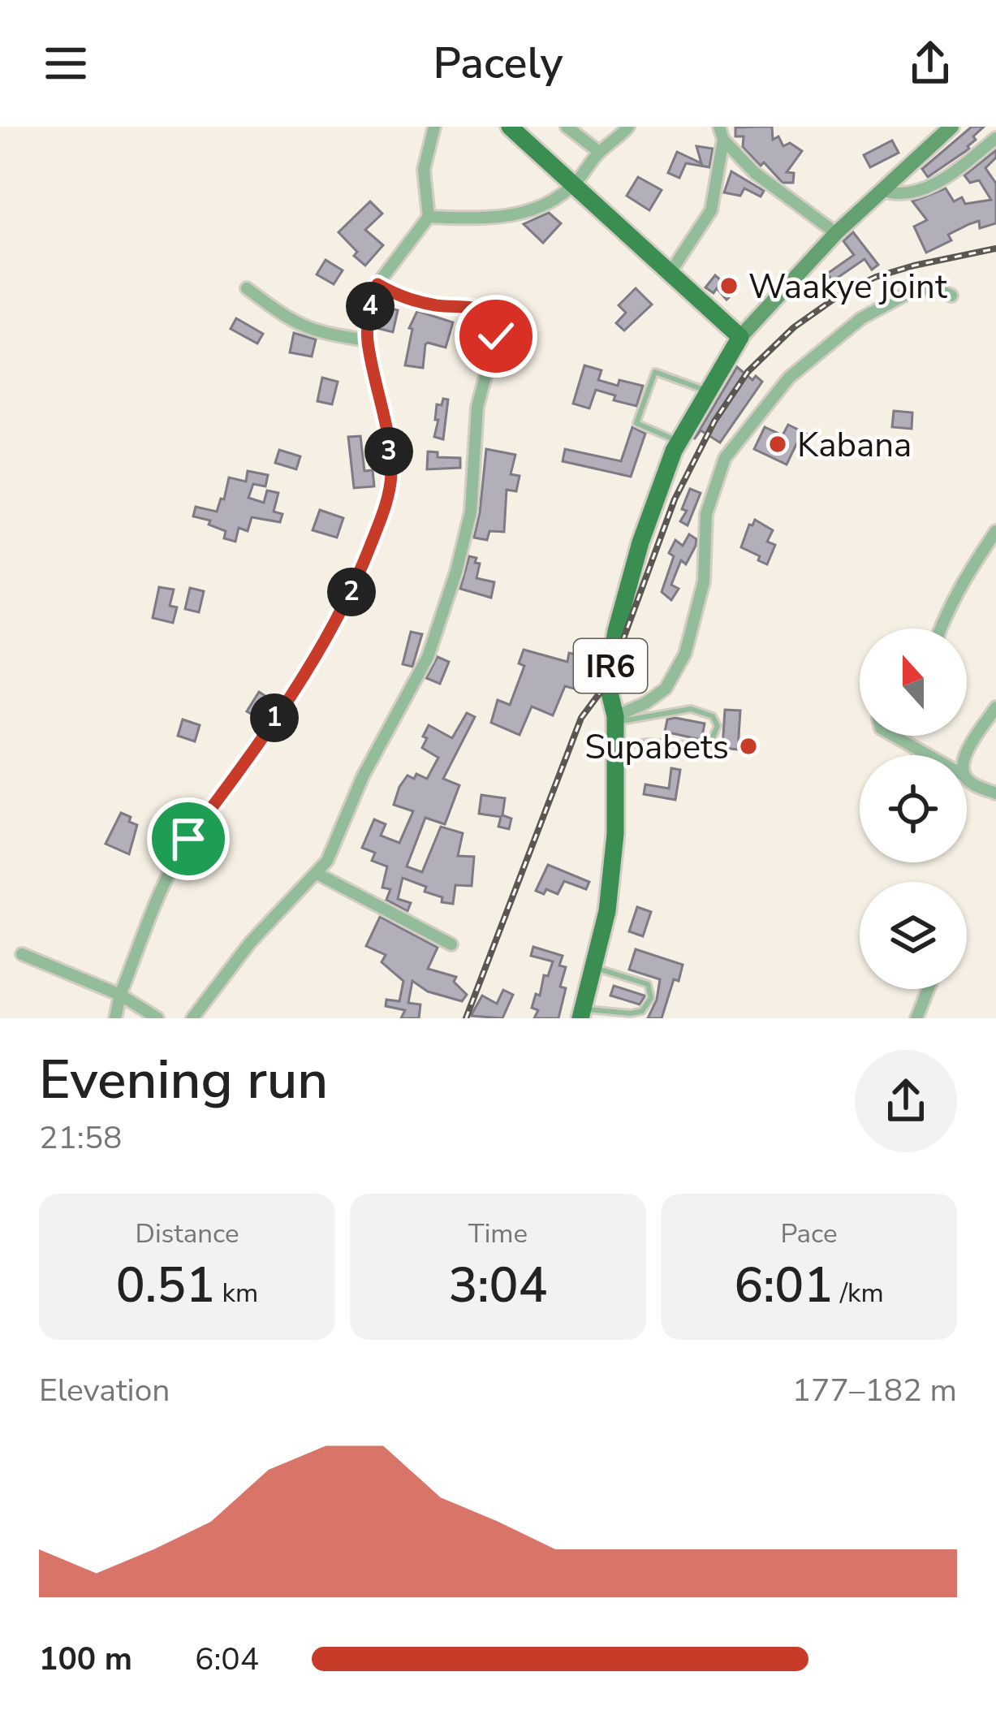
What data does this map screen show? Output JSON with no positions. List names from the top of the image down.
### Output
{
  "streets": {
    "main road": ["IR6"]
  },
  "places": ["Waakye joint", "Kabana", "Supabets"],
  "north": "top",
  "page": {
    "header": "Pacely",
    "pins": [
      "4",
      "3",
      "2",
      "1"
    ],
    "heading": ["Evening run", "21:58"],
    "stats": [
      ["Distance", "0.51 km"],
      ["Time", "3:04"],
      ["Pace", "6:01 /km"]
    ],
    "chart": ["Elevation", "177–182 m"],
    "list": [
      {
        "name": "100 m",
        "note": "6:04"
      }
    ]
  }
}
